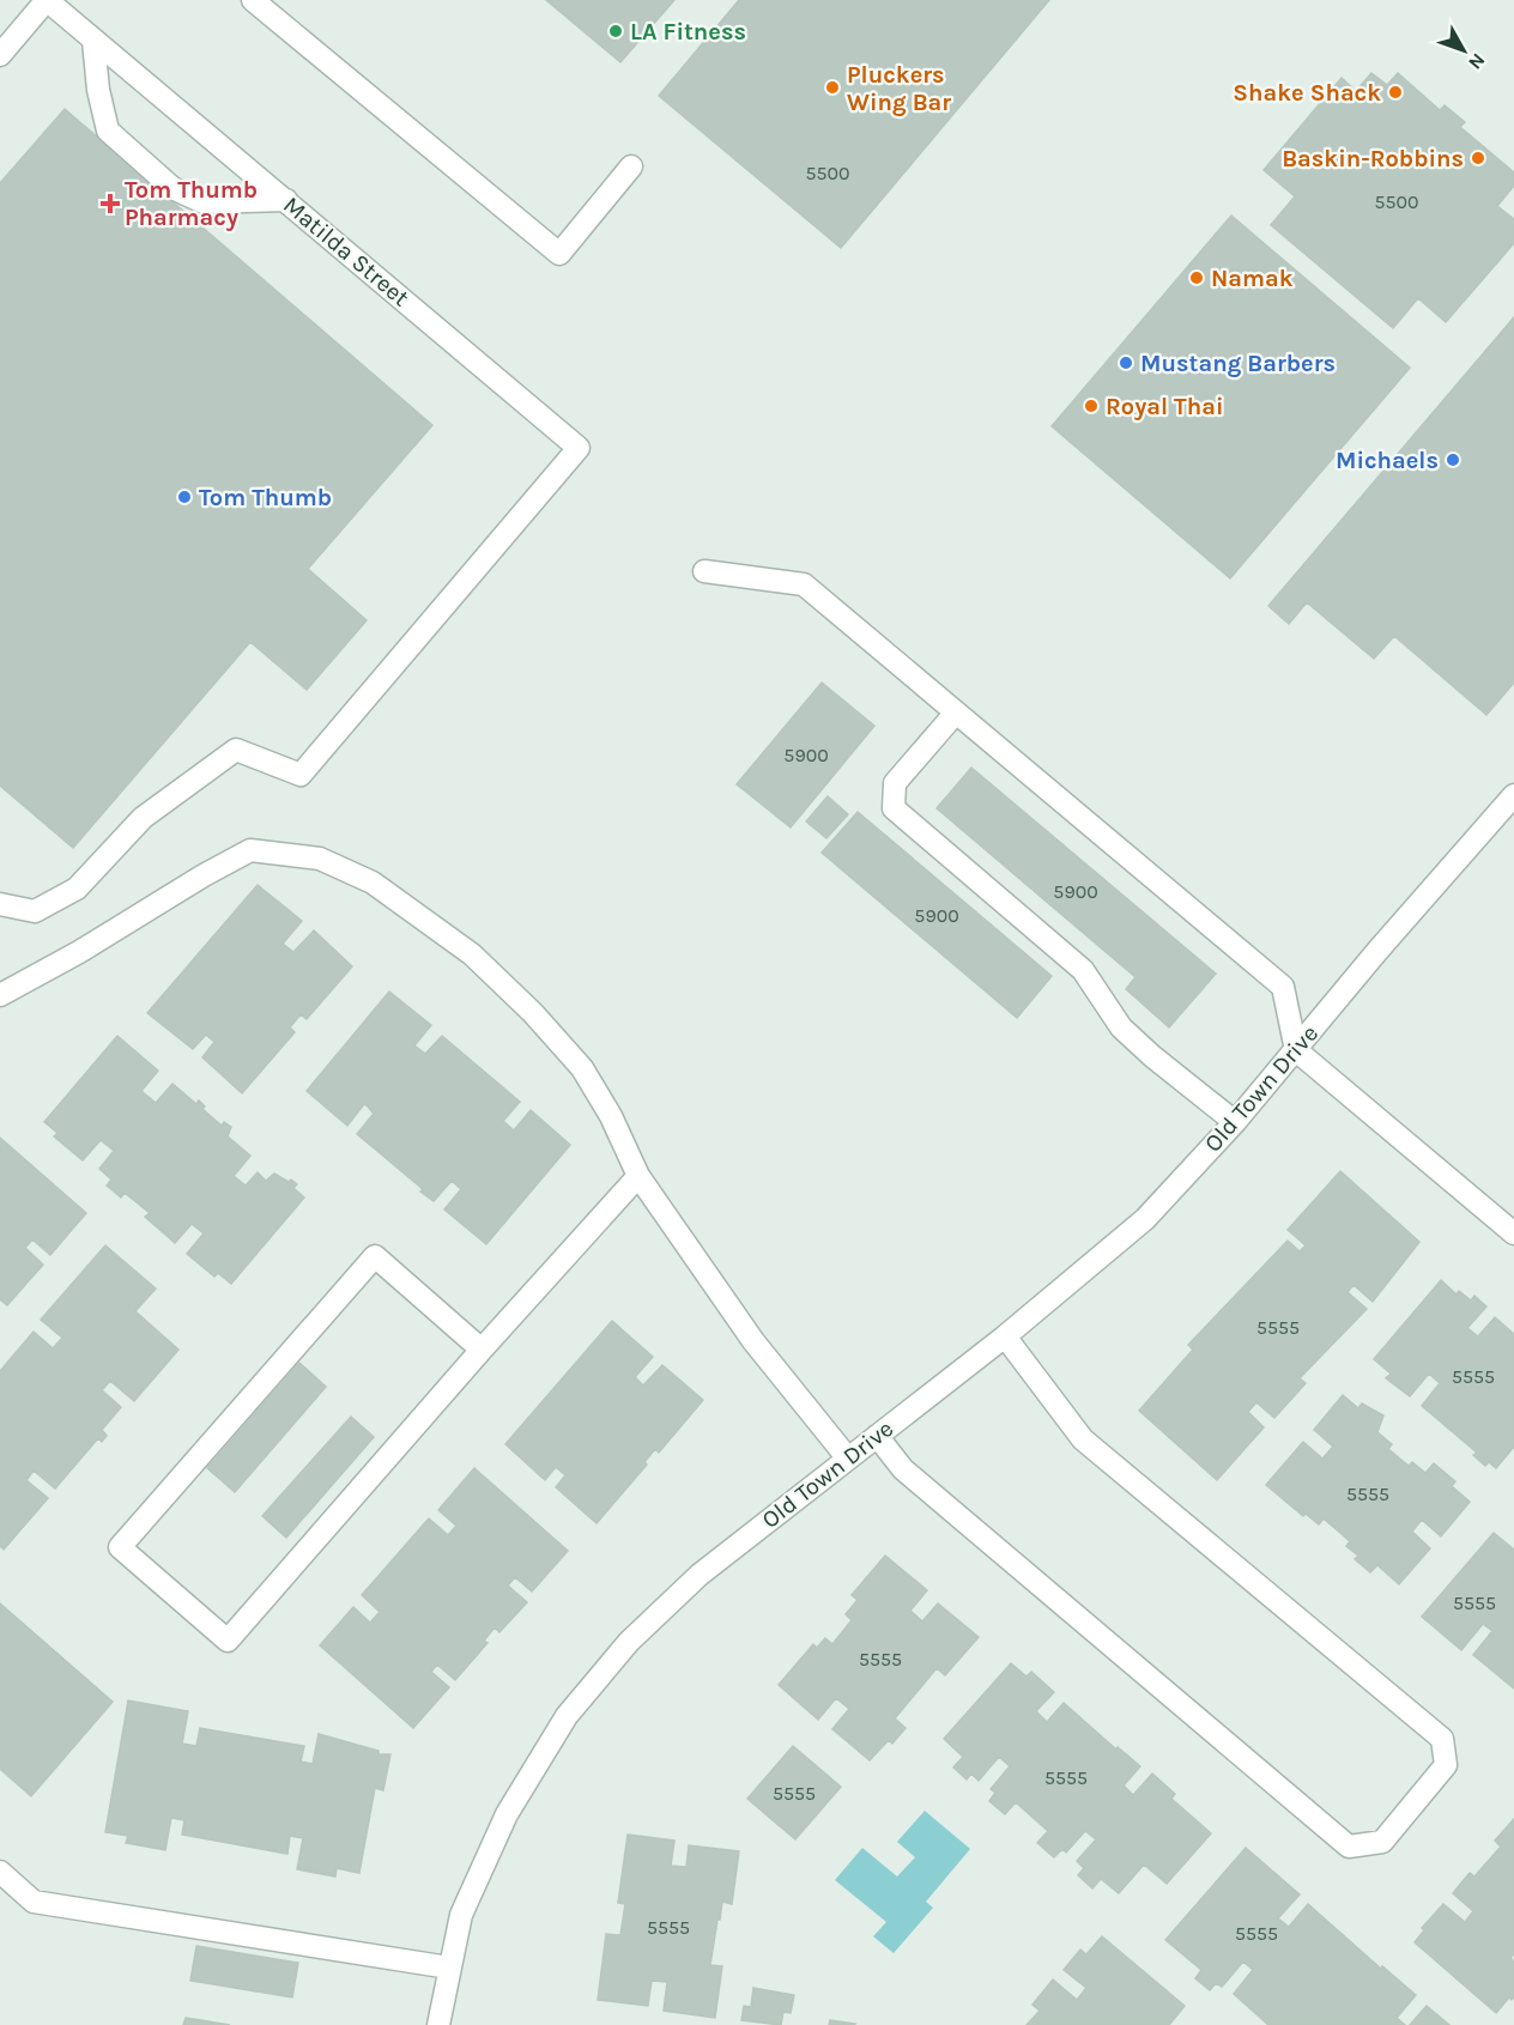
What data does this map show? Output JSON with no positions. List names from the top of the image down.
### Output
{
  "streets": {
    "street": ["Matilda Street", "Old Town Drive"]
  },
  "places": {
    "other": [
      "LA Fitness",
      "Pluckers Wing Bar",
      "Shake Shack",
      "Baskin-Robbins",
      "Namak",
      "Mustang Barbers",
      "Royal Thai",
      "Michaels",
      "Tom Thumb"
    ],
    "health": ["Tom Thumb Pharmacy"]
  },
  "house_numbers": [
    "5500",
    "5500",
    "5900",
    "5900",
    "5900",
    "5555",
    "5555",
    "5555",
    "5555",
    "5555",
    "5555",
    "5555",
    "5555",
    "5555"
  ],
  "north": "bottom right"
}
